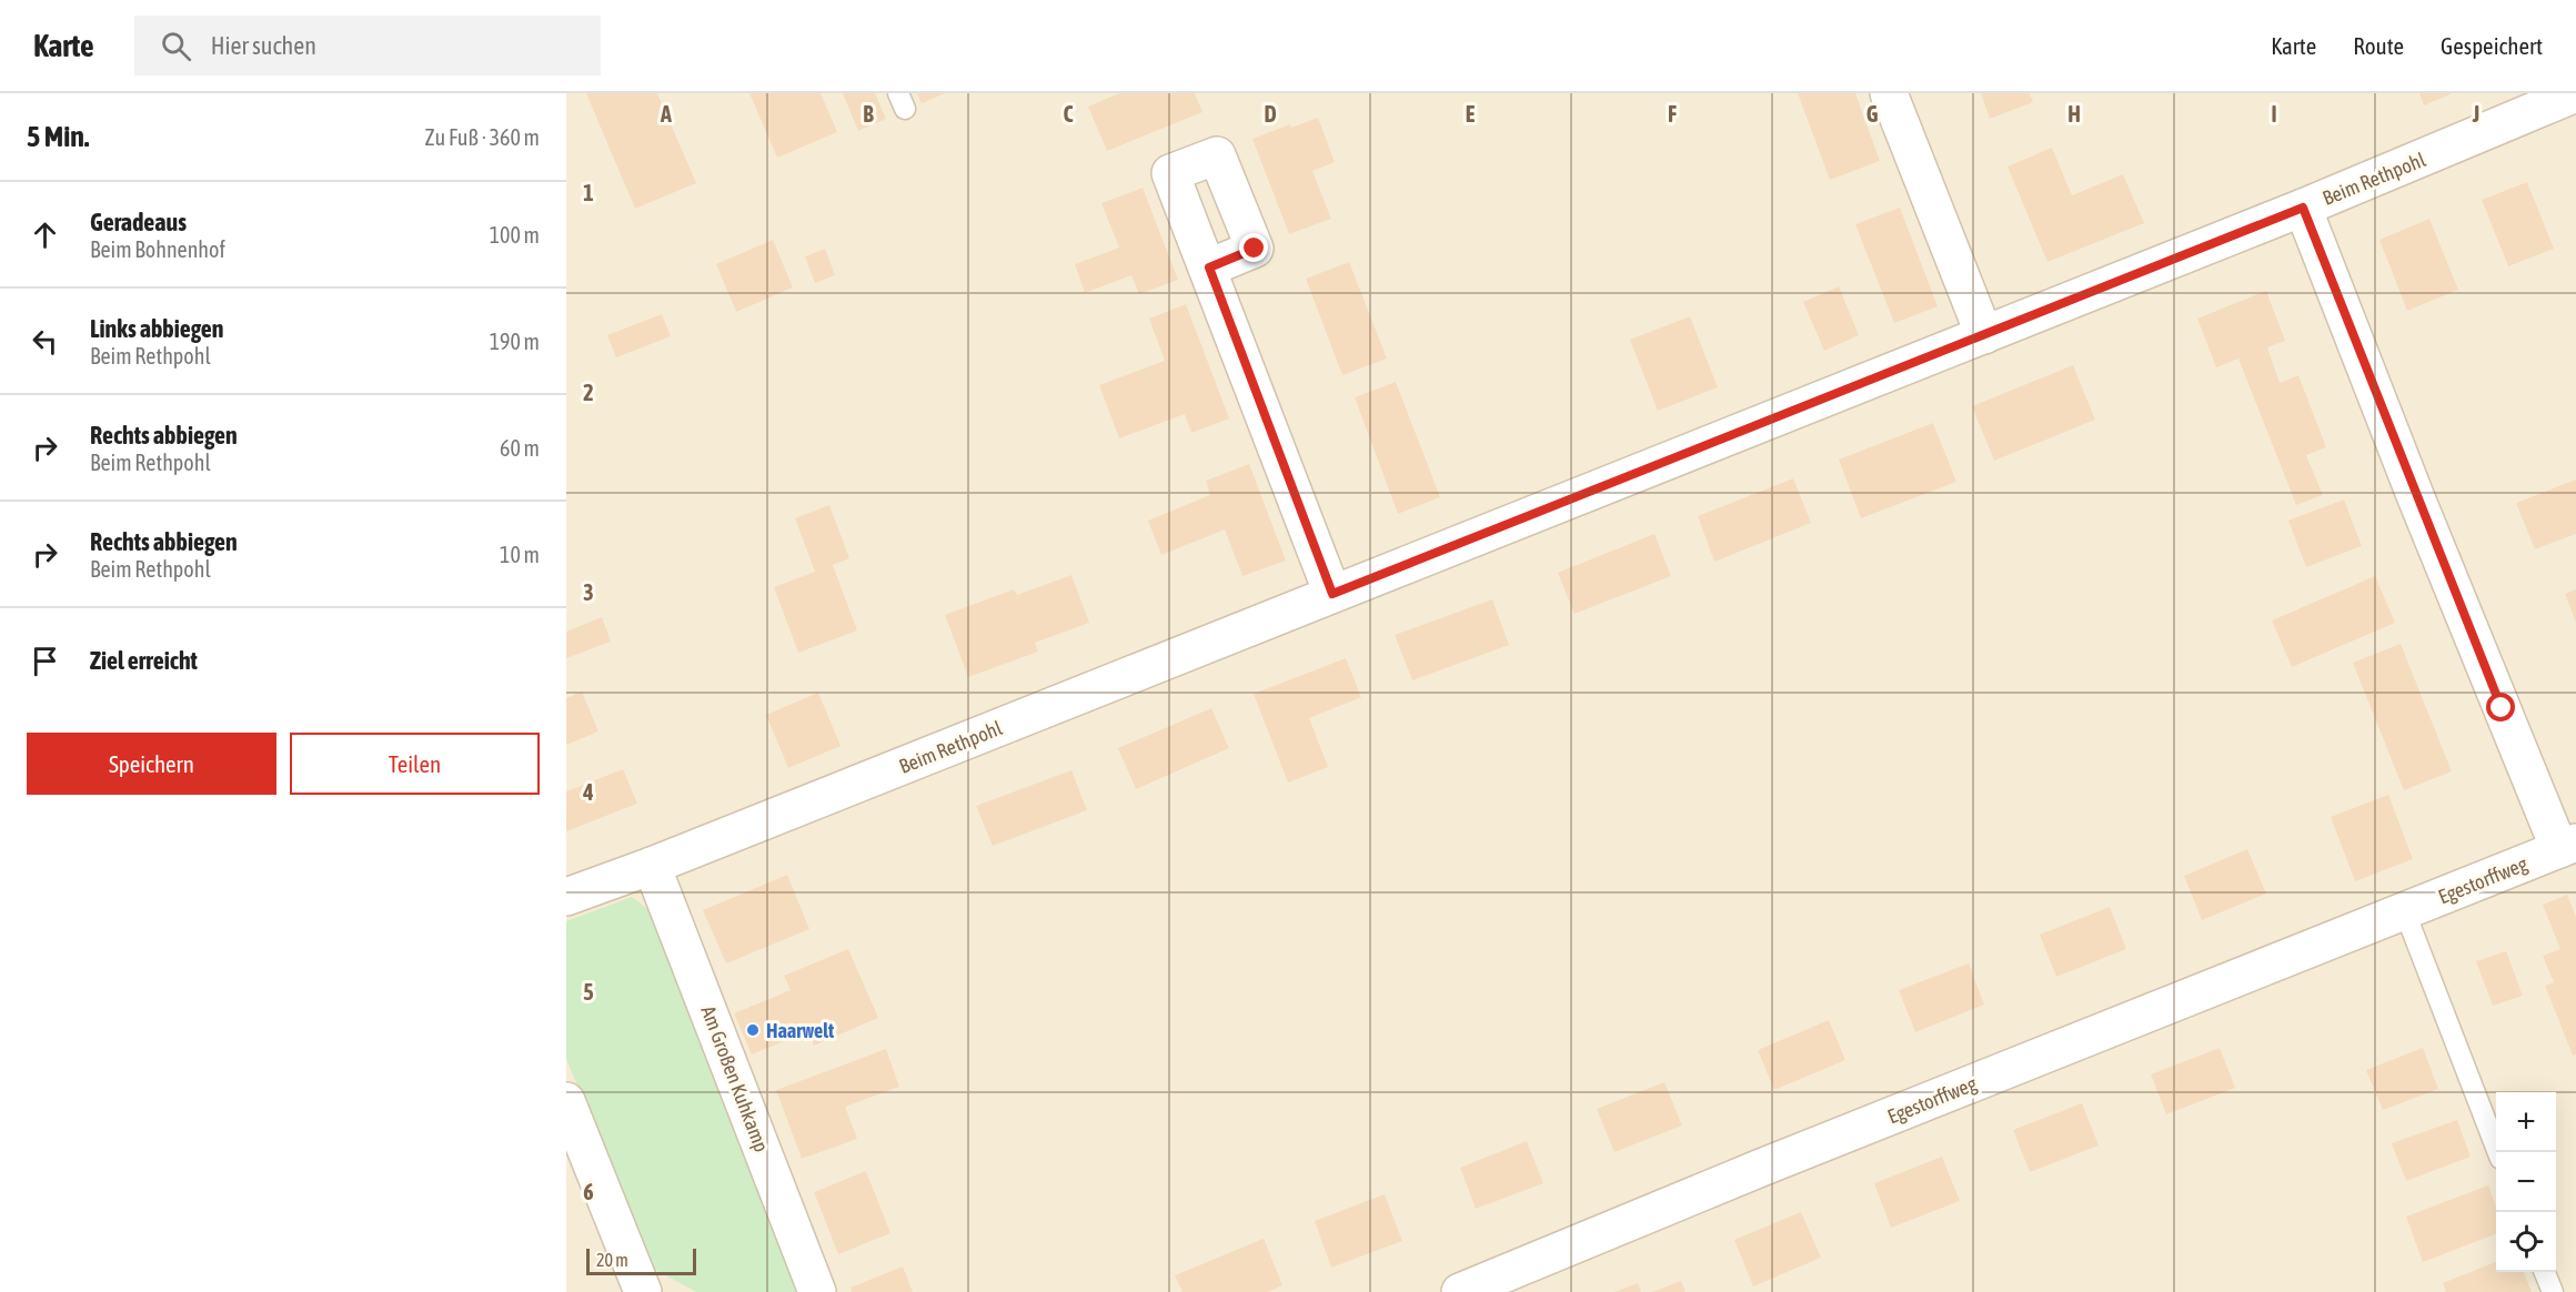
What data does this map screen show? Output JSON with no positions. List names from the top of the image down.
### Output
{
  "streets": {
    "street": ["Beim Rethpohl", "Egestorffweg", "Am Großen Kuhkamp"]
  },
  "crossings": [
    ["Beim Rethpohl", "Am Großen Kuhkamp"]
  ],
  "places": ["Haarwelt"],
  "scale_bar": "20 m",
  "page": {
    "header": "Karte",
    "search": "Hier suchen",
    "nav": ["Karte", "Route", "Gespeichert"],
    "heading": ["5 Min.", "Zu Fuß · 360 m"],
    "list": [
      ["Geradeaus", "Beim Bohnenhof", "100 m"],
      ["Links abbiegen", "Beim Rethpohl", "190 m"],
      ["Rechts abbiegen", "Beim Rethpohl", "60 m"],
      ["Rechts abbiegen", "Beim Rethpohl", "10 m"],
      "Ziel erreicht"
    ],
    "buttons": ["Speichern", "Teilen"],
    "map_buttons": ["+", "−"],
    "scale": "20 m"
  },
  "grid": {
    "columns": [
      "A",
      "B",
      "C",
      "D",
      "E",
      "F",
      "G",
      "H",
      "I",
      "J"
    ],
    "rows": [
      "1",
      "2",
      "3",
      "4",
      "5",
      "6"
    ]
  }
}
